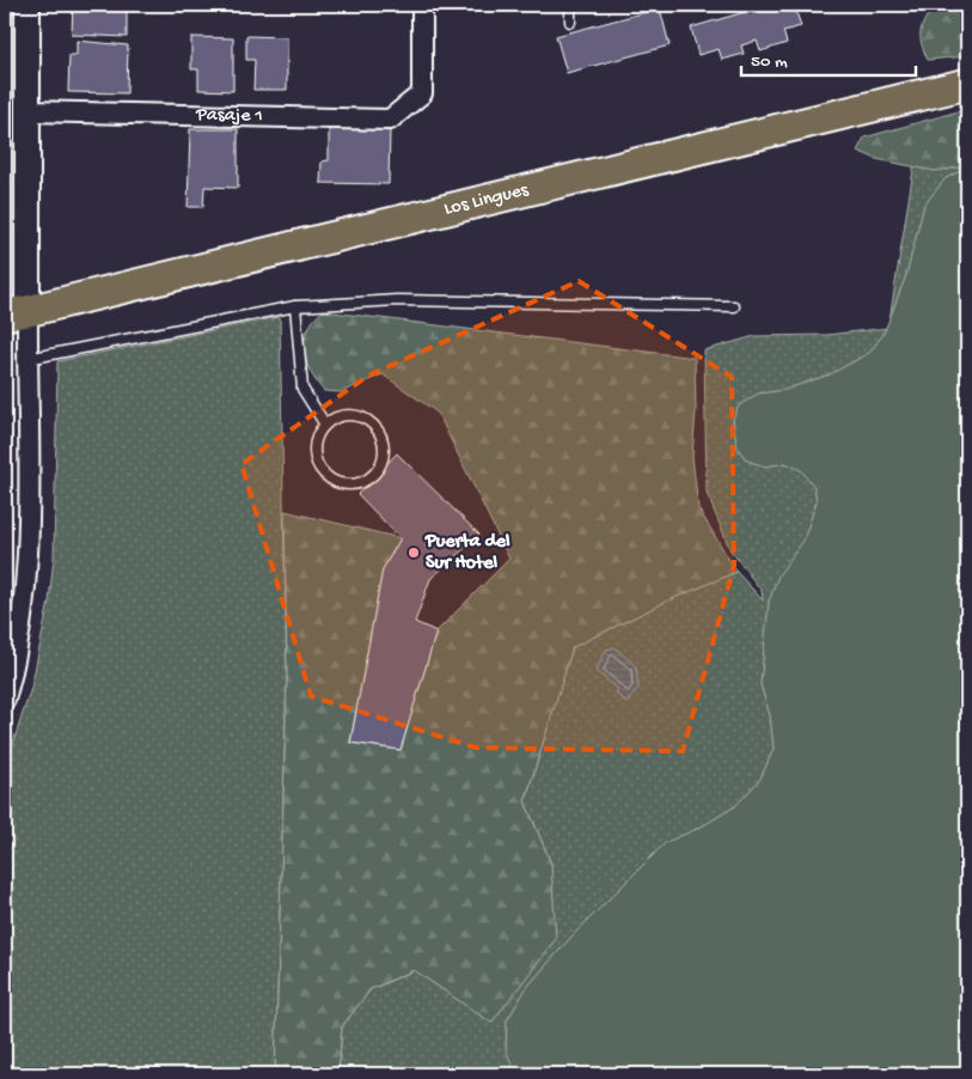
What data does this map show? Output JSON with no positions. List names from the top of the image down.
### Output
{
  "streets": {
    "main road": ["Los Lingues"],
    "street": ["Pasaje 1"]
  },
  "places": ["Puerta del Sur Hotel"],
  "scale_bar": "50 m"
}
